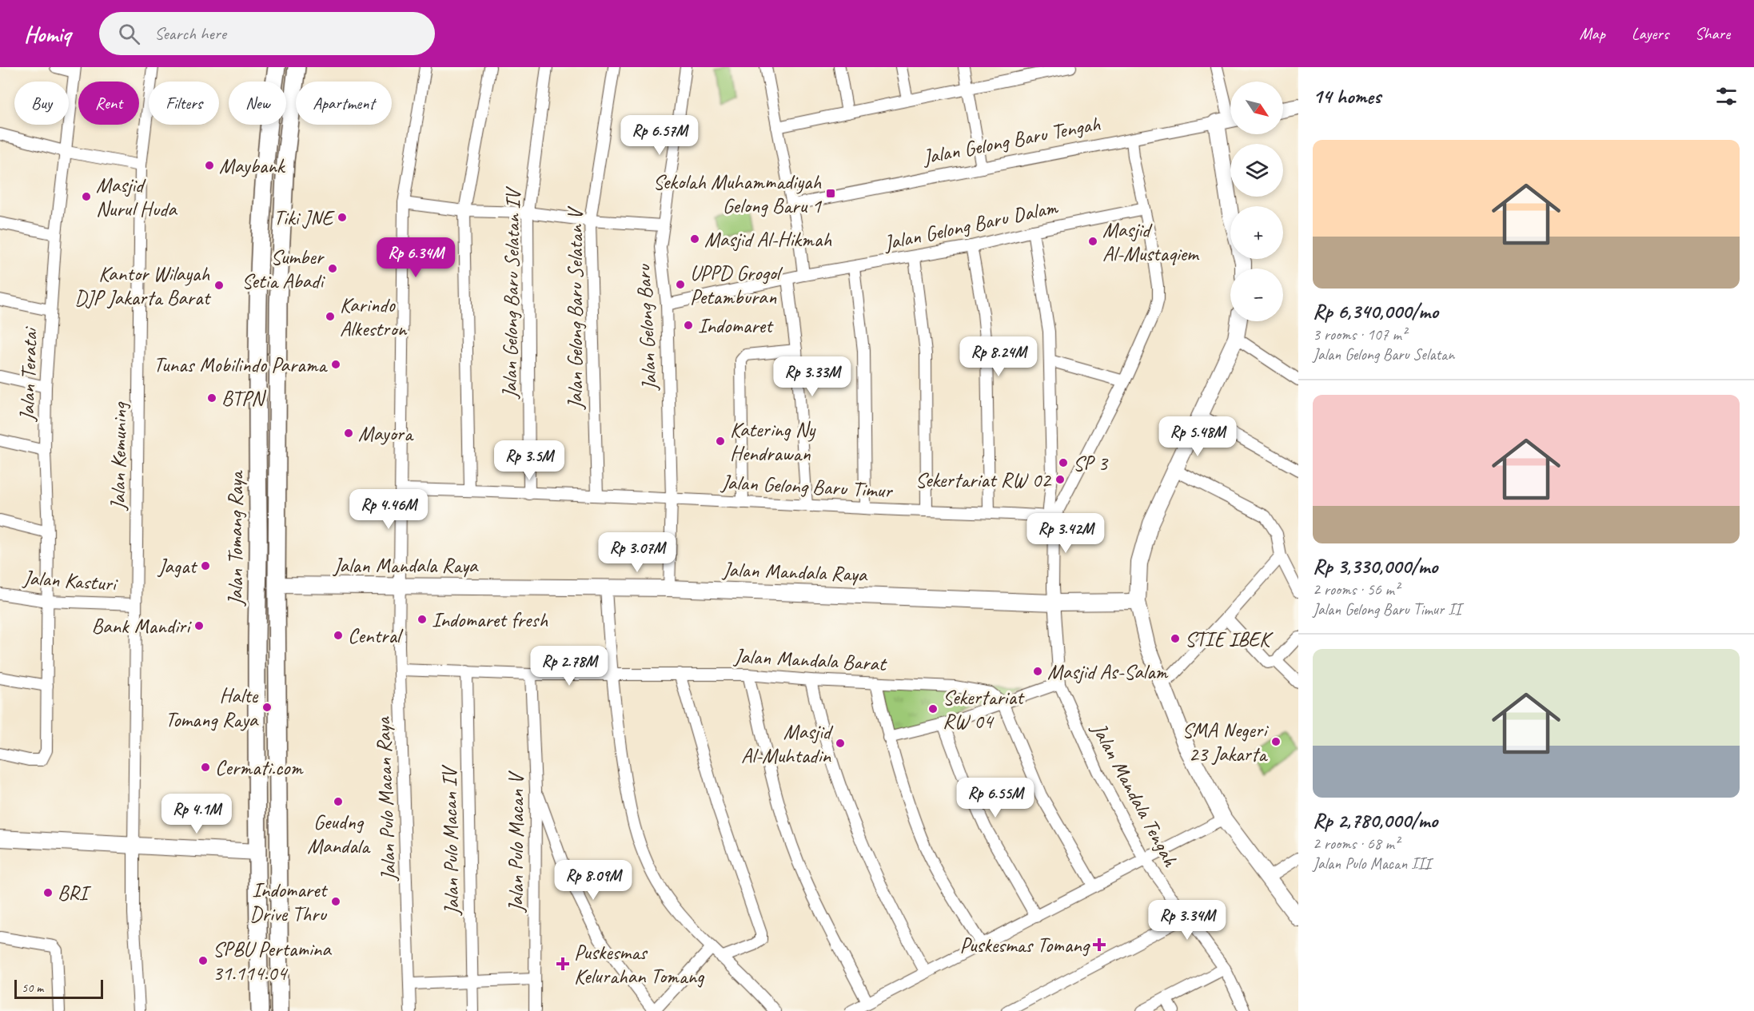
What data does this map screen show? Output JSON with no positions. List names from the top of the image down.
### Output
{
  "streets": {
    "main road": ["Jalan Tomang Raya"],
    "street": [
      "Jalan Gelong Baru Tengah",
      "Jalan Gelong Baru Dalam",
      "Jalan Gelong Baru Selatan IV",
      "Jalan Gelong Baru Selatan V",
      "Jalan Gelong Baru",
      "Jalan Teratai",
      "Jalan Kemuning",
      "Jalan Gelong Baru Timur",
      "Jalan Mandala Raya",
      "Jalan Kasturi",
      "Jalan Mandala Barat",
      "Jalan Mandala Tengah",
      "Jalan Pulo Macan Raya",
      "Jalan Pulo Macan IV",
      "Jalan Pulo Macan V"
    ]
  },
  "crossings": [
    ["Jalan Gelong Baru Dalam", "Jalan Mandala Tengah"],
    ["Jalan Gelong Baru Selatan IV", "Jalan Gelong Baru Timur"],
    ["Jalan Gelong Baru Selatan V", "Jalan Gelong Baru Timur"],
    ["Jalan Gelong Baru", "Jalan Gelong Baru Timur"],
    ["Jalan Gelong Baru", "Jalan Mandala Raya"],
    ["Jalan Teratai", "Jalan Kasturi"],
    ["Jalan Kemuning", "Jalan Kasturi"],
    ["Jalan Gelong Baru Timur", "Jalan Mandala Tengah"],
    ["Jalan Gelong Baru Timur", "Jalan Pulo Macan Raya"],
    ["Jalan Tomang Raya", "Jalan Mandala Raya"],
    ["Jalan Mandala Raya", "Jalan Mandala Tengah"],
    ["Jalan Mandala Raya", "Jalan Pulo Macan Raya"],
    ["Jalan Mandala Barat", "Jalan Pulo Macan Raya"],
    ["Jalan Mandala Barat", "Jalan Pulo Macan IV"],
    ["Jalan Mandala Barat", "Jalan Pulo Macan V"]
  ],
  "places": {
    "other": [
      "Maybank",
      "Masjid Nurul Huda",
      "Tiki JNE",
      "Masjid Al-Hikmah",
      "Masjid Al-Mustaqiem",
      "Sumber Setia Abadi",
      "UPPD Grogol Petamburan",
      "Kantor Wilayah DJP Jakarta Barat",
      "Karindo Alkestron",
      "Indomaret",
      "Tunas Mobilindo Parama",
      "BTPN",
      "Mayora",
      "Katering Ny Hendrawan",
      "SP 3",
      "Sekertariat RW 02",
      "Jagat",
      "Indomaret fresh",
      "Bank Mandiri",
      "Central",
      "STIE IBEK",
      "Masjid As-Salam",
      "Halte Tomang Raya",
      "Sekertariat RW 04",
      "SMA Negeri 23 Jakarta",
      "Masjid Al-Muhtadin",
      "Cermati.com",
      "Geudng Mandala",
      "BRI",
      "Indomaret Drive Thru",
      "SPBU Pertamina 31.114.04"
    ],
    "transit": ["Sekolah Muhammadiyah Gelong Baru 1"],
    "health": ["Puskesmas Tomang", "Puskesmas Kelurahan Tomang"]
  },
  "scale_bar": "50 m",
  "north": "bottom right",
  "page": {
    "header": "Homiq",
    "search": "Search here",
    "nav": ["Map", "Layers", "Share"],
    "heading": "14 homes",
    "map_buttons": ["+", "−"],
    "chip": [
      "Buy",
      "Rent",
      "Filters",
      "New",
      "Apartment"
    ],
    "price": [
      "Rp 6.57M",
      "Rp 6.34M",
      "Rp 8.24M",
      "Rp 3.33M",
      "Rp 5.48M",
      "Rp 3.5M",
      "Rp 4.46M",
      "Rp 3.42M",
      "Rp 3.07M",
      "Rp 2.78M",
      "Rp 6.55M",
      "Rp 4.1M",
      "Rp 8.09M",
      "Rp 3.34M"
    ],
    "list": [
      {
        "name": "Rp 6,340,000/mo",
        "note": "3 rooms · 107 m² · Jalan Gelong Baru Selatan"
      },
      {
        "name": "Rp 3,330,000/mo",
        "note": "2 rooms · 56 m² · Jalan Gelong Baru Timur II"
      },
      {
        "name": "Rp 2,780,000/mo",
        "note": "2 rooms · 68 m² · Jalan Pulo Macan III"
      }
    ],
    "scale": "50 m"
  }
}
